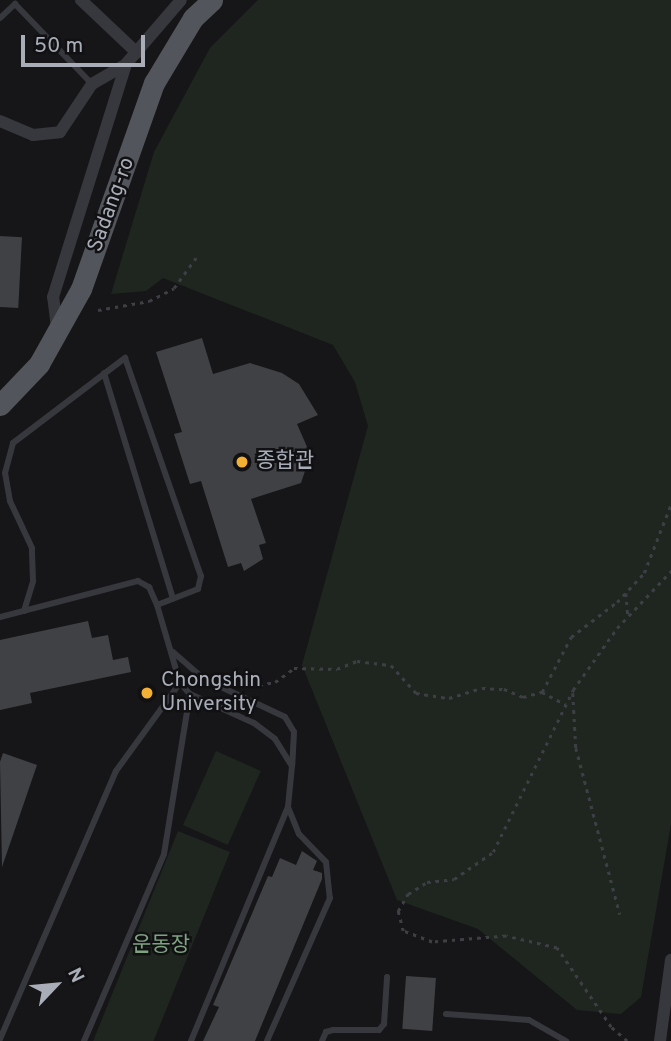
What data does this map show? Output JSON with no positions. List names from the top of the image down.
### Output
{
  "streets": {
    "main road": ["Sadang-ro"]
  },
  "parks": ["운동장"],
  "places": ["종합관", "Chongshin University"],
  "scale_bar": "50 m",
  "north": "top right"
}
